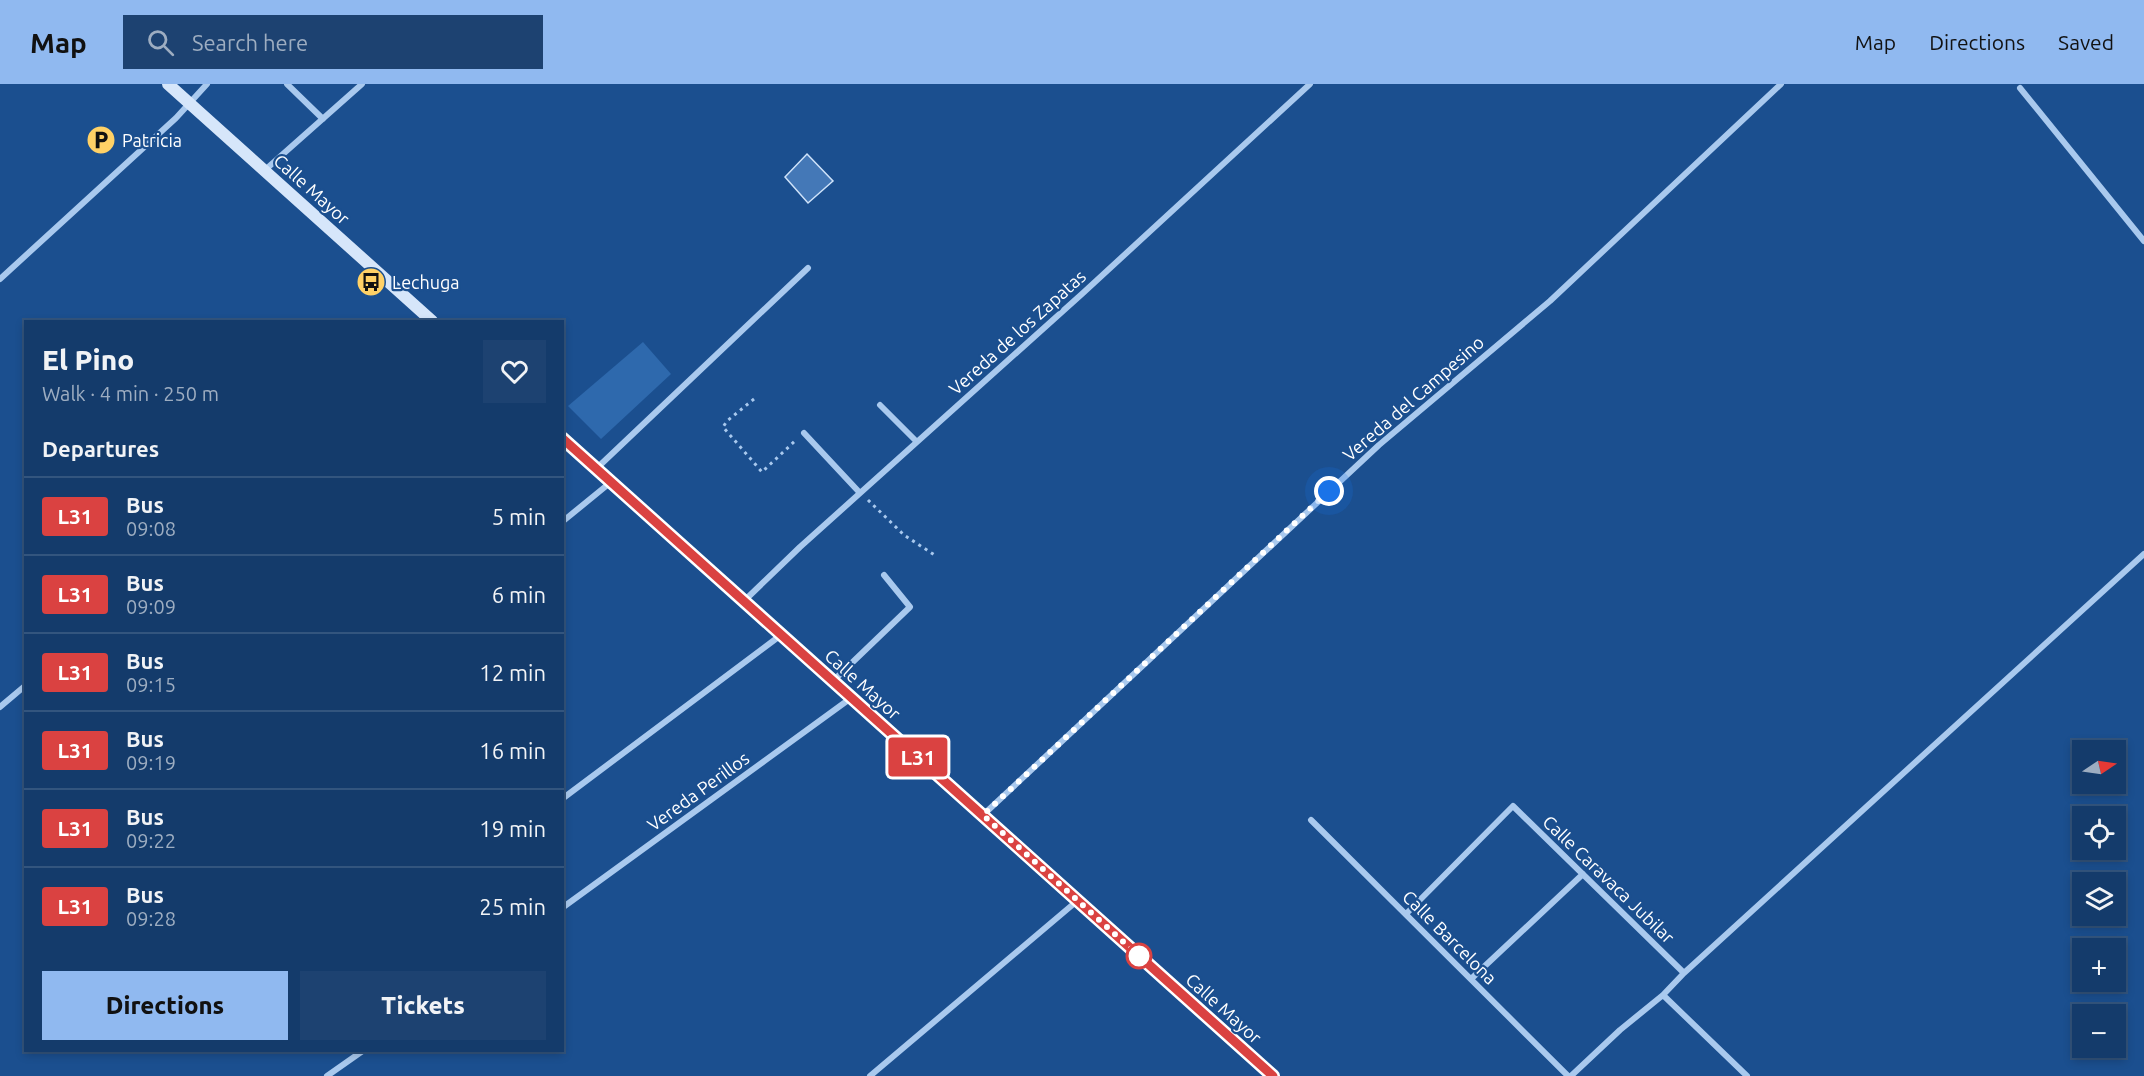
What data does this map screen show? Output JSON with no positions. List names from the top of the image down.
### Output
{
  "streets": {
    "main road": ["Calle Mayor"],
    "street": [
      "Vereda de los Zapatas",
      "Vereda del Campesino",
      "Vereda Perillos",
      "Calle Caravaca Jubilar",
      "Calle Barcelona"
    ]
  },
  "crossings": [
    ["Calle Mayor", "Vereda de los Zapatas"],
    ["Calle Mayor", "Vereda del Campesino"],
    ["Calle Mayor", "Vereda Perillos"],
    ["Calle Caravaca Jubilar", "Calle Barcelona"]
  ],
  "places": {
    "parking": ["Patricia"],
    "bus stop": ["Lechuga"]
  },
  "lines": ["bus line L31"],
  "north": "right",
  "page": {
    "header": "Map",
    "search": "Search here",
    "nav": ["Map", "Directions", "Saved"],
    "on_map": "L31",
    "heading": [
      ["El Pino", "Walk · 4 min · 250 m"],
      "Departures"
    ],
    "list": [
      {
        "mark": "L31",
        "name": "Bus",
        "note": "09:08",
        "value": "5 min"
      },
      {
        "mark": "L31",
        "name": "Bus",
        "note": "09:09",
        "value": "6 min"
      },
      {
        "mark": "L31",
        "name": "Bus",
        "note": "09:15",
        "value": "12 min"
      },
      {
        "mark": "L31",
        "name": "Bus",
        "note": "09:19",
        "value": "16 min"
      },
      {
        "mark": "L31",
        "name": "Bus",
        "note": "09:22",
        "value": "19 min"
      },
      {
        "mark": "L31",
        "name": "Bus",
        "note": "09:28",
        "value": "25 min"
      }
    ],
    "map_buttons": ["+", "−"],
    "buttons": ["Directions", "Tickets"]
  }
}
